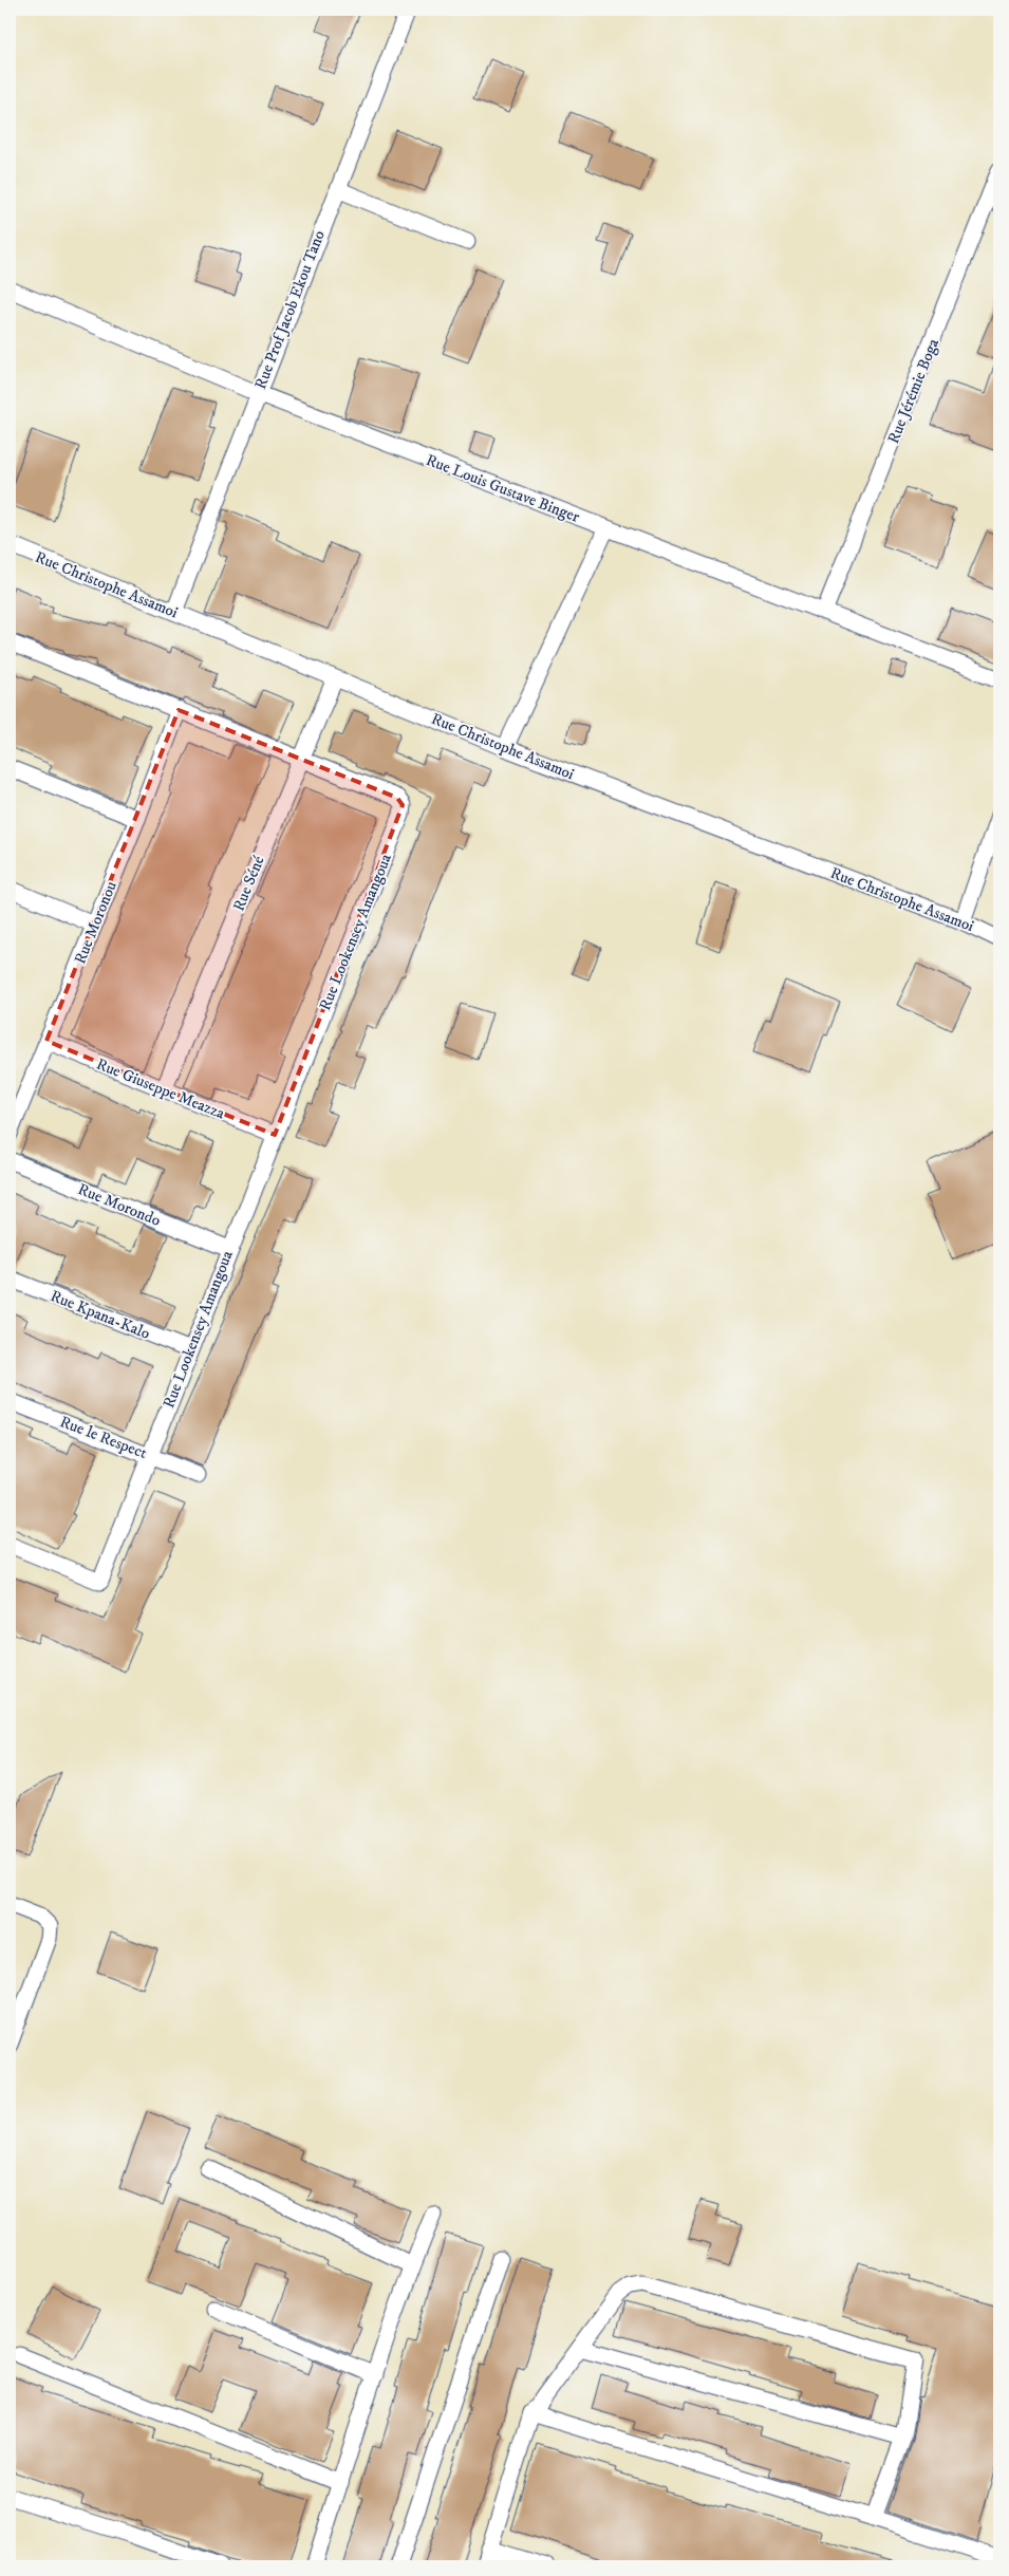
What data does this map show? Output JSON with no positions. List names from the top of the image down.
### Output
{
  "streets": {
    "street": [
      "Rue Prof Jacob Ekou Tano",
      "Rue Jérémie Boga",
      "Rue Louis Gustave Binger",
      "Rue Christophe Assamoi",
      "Rue Séné",
      "Rue Moronou",
      "Rue Lookensey Amangoua",
      "Rue Giuseppe Meazza",
      "Rue Morondo",
      "Rue Kpana-Kalo",
      "Rue le Respect"
    ]
  },
  "crossings": [
    ["Rue Prof Jacob Ekou Tano", "Rue Louis Gustave Binger"],
    ["Rue Prof Jacob Ekou Tano", "Rue Christophe Assamoi"],
    ["Rue Jérémie Boga", "Rue Louis Gustave Binger"],
    ["Rue Christophe Assamoi", "Rue Séné"],
    ["Rue Séné", "Rue Lookensey Amangoua"],
    ["Rue Séné", "Rue Giuseppe Meazza"],
    ["Rue Moronou", "Rue Lookensey Amangoua"],
    ["Rue Moronou", "Rue Giuseppe Meazza"],
    ["Rue Lookensey Amangoua", "Rue Giuseppe Meazza"],
    ["Rue Lookensey Amangoua", "Rue Morondo"],
    ["Rue Lookensey Amangoua", "Rue Kpana-Kalo"],
    ["Rue Lookensey Amangoua", "Rue le Respect"]
  ]
}
